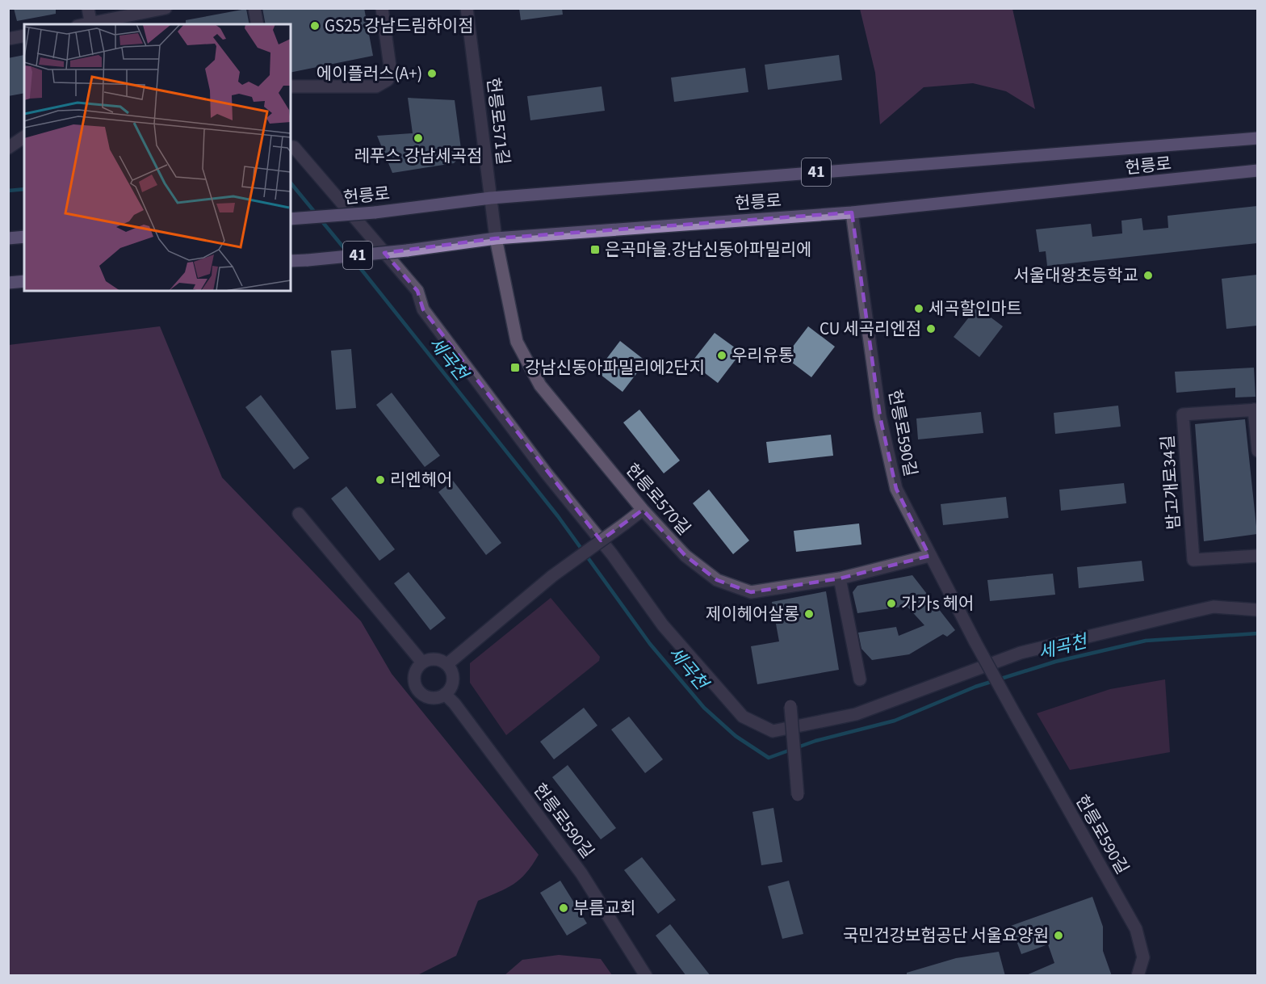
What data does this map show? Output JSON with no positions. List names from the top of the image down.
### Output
{
  "streets": {
    "main road": ["헌릉로", "41"],
    "street": [
      "헌릉로571길",
      "헌릉로590길",
      "밤고개로34길",
      "헌릉로570길"
    ]
  },
  "crossings": [
    ["헌릉로571길", "헌릉로"],
    ["헌릉로571길", "헌릉로570길"],
    ["헌릉로", "헌릉로590길"],
    ["헌릉로", "헌릉로570길"],
    ["헌릉로590길", "헌릉로570길"]
  ],
  "water": ["세곡천"],
  "places": {
    "other": [
      "GS25 강남드림하이점",
      "에이플러스(A+)",
      "레푸스 강남세곡점",
      "서울대왕초등학교",
      "세곡할인마트",
      "CU 세곡리엔점",
      "우리유통",
      "리엔헤어",
      "가가s 헤어",
      "제이헤어살롱",
      "부름교회",
      "국민건강보험공단 서울요양원"
    ],
    "transit": ["은곡마을.강남신동아파밀리에", "강남신동아파밀리에2단지"]
  }
}
